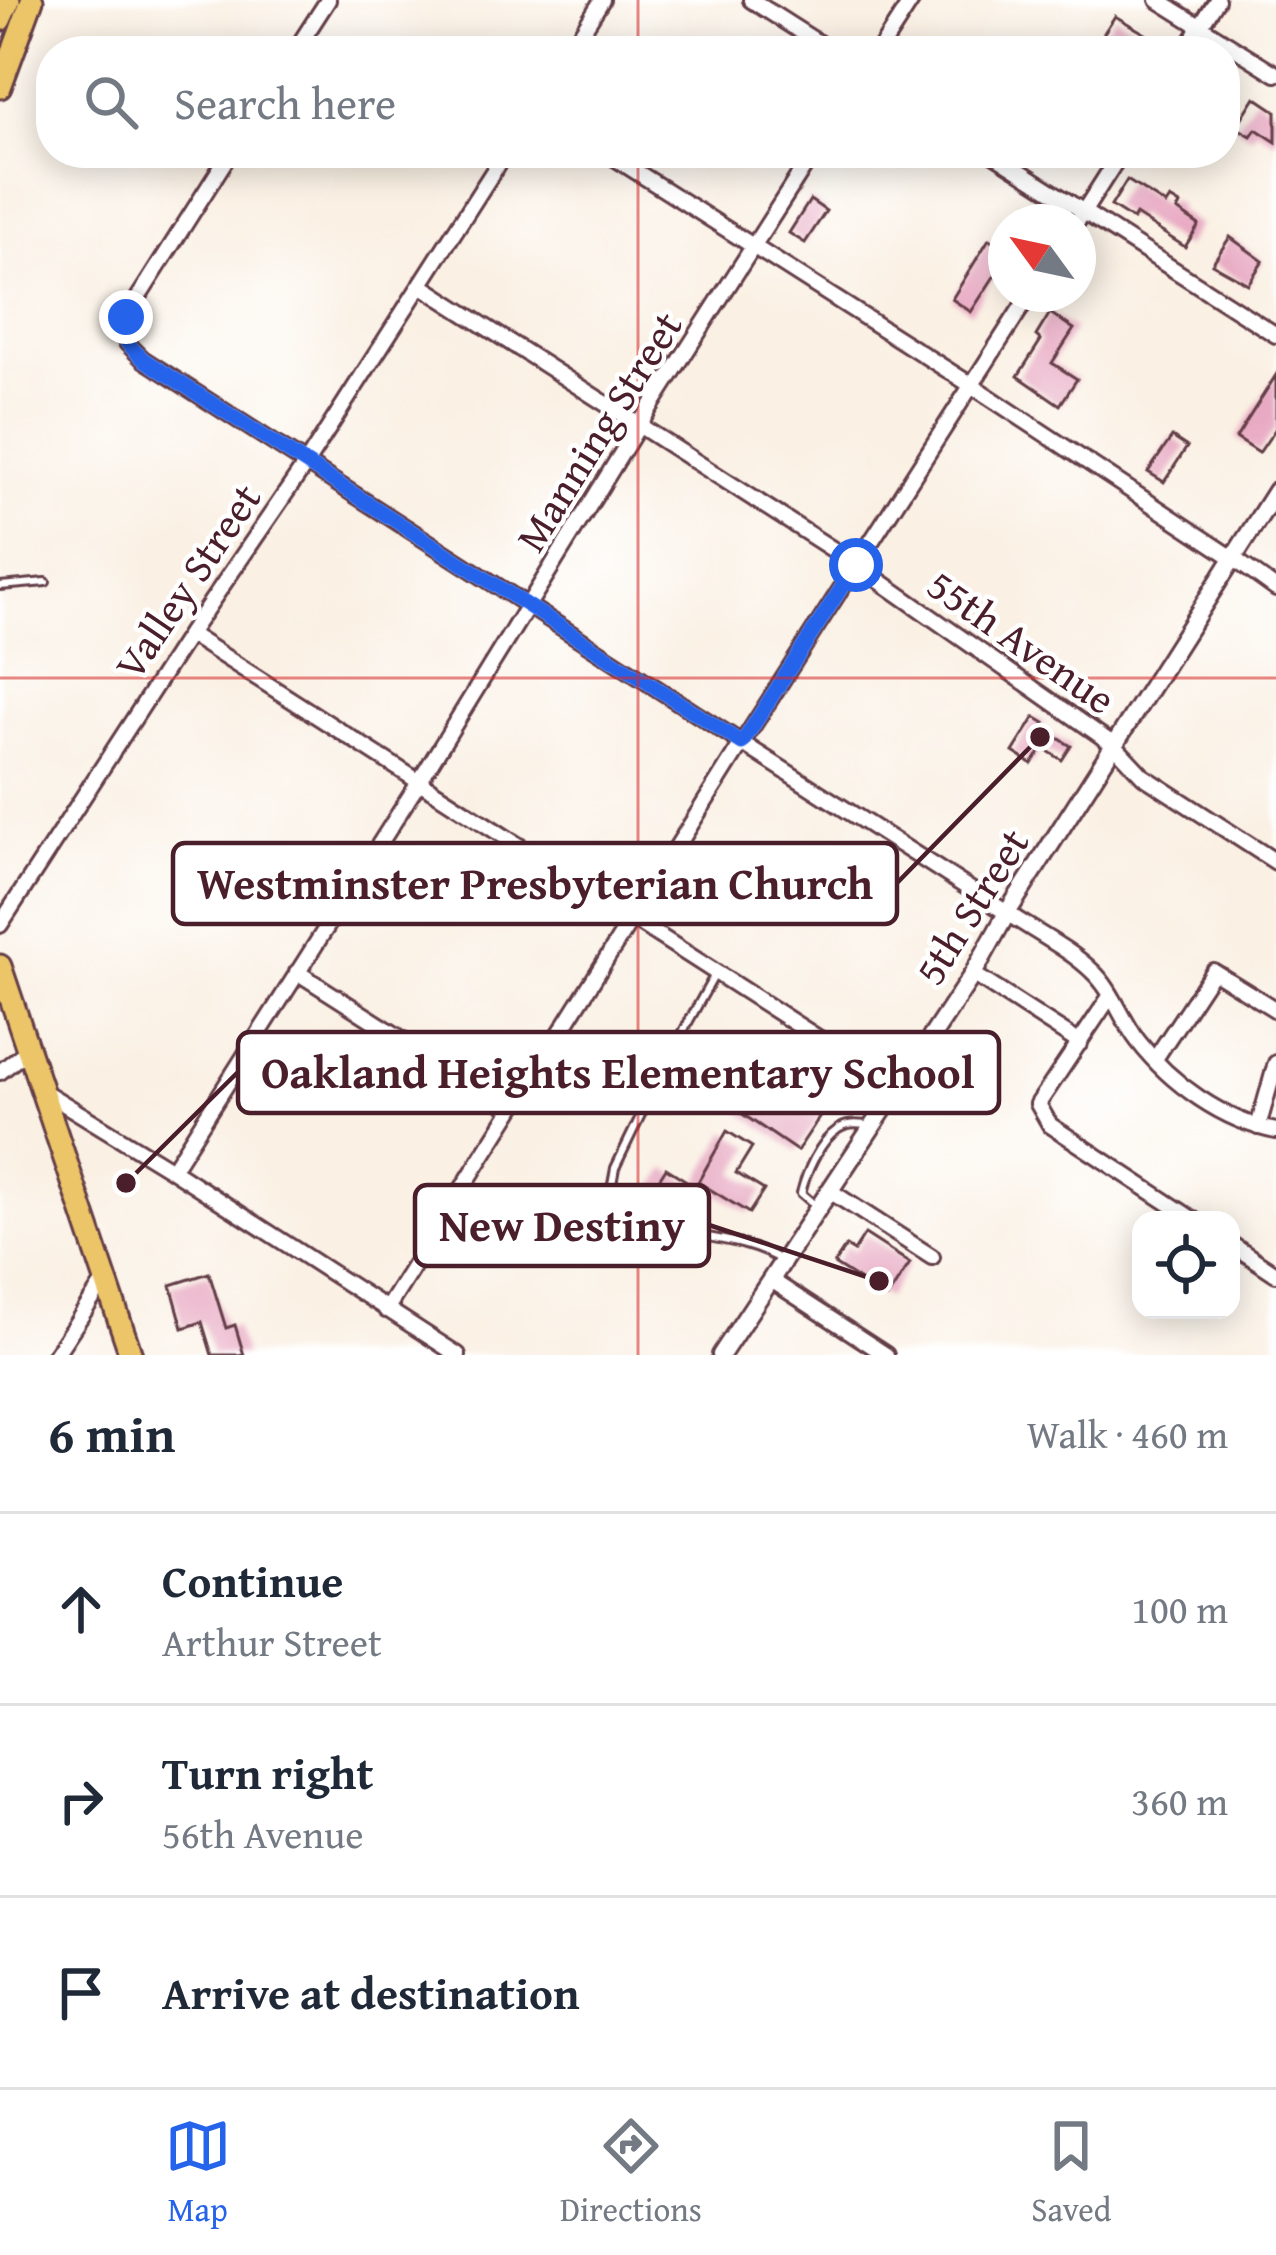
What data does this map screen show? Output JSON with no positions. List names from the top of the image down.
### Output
{
  "streets": {
    "street": [
      "Manning Street",
      "Valley Street",
      "55th Avenue",
      "5th Street"
    ]
  },
  "crossings": [
    ["Manning Street", "55th Avenue"],
    ["Valley Street", "55th Avenue"],
    ["55th Avenue", "5th Street"]
  ],
  "places": ["Westminster Presbyterian Church", "Oakland Heights Elementary School", "New Destiny"],
  "north": "top left",
  "page": {
    "search": "Search here",
    "heading": ["6 min", "Walk · 460 m"],
    "list": [
      ["Continue", "Arthur Street", "100 m"],
      ["Turn right", "56th Avenue", "360 m"],
      "Arrive at destination"
    ],
    "nav": ["Map", "Directions", "Saved"]
  }
}
